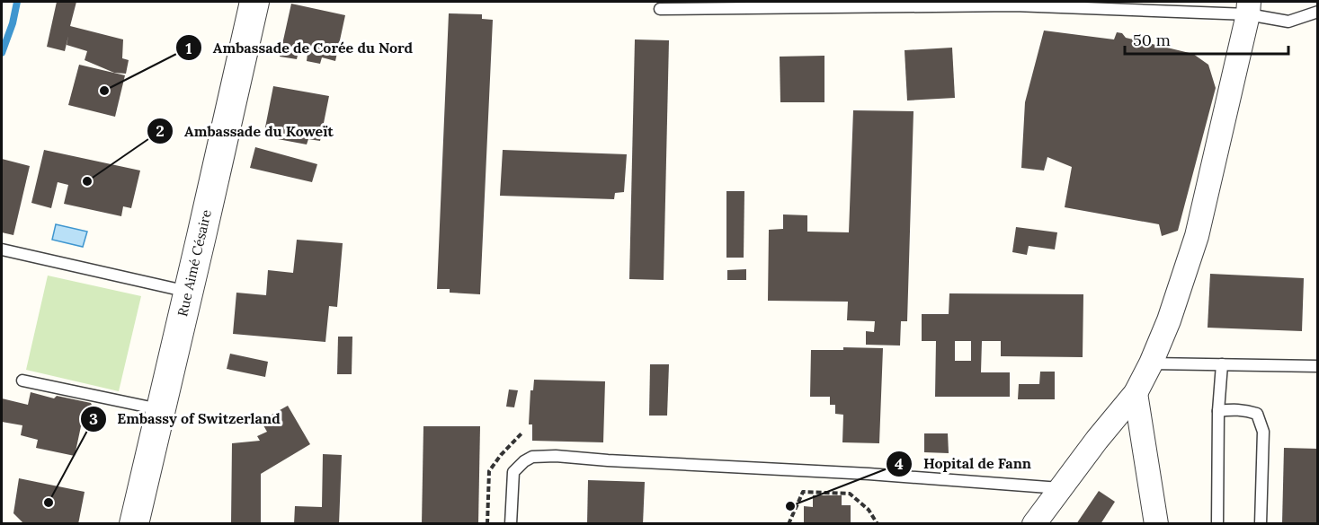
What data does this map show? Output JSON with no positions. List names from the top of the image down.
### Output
{
  "streets": {
    "street": ["Rue Aimé Césaire"]
  },
  "places": [
    "Ambassade de Corée du Nord",
    "Ambassade du Koweït",
    "Embassy of Switzerland",
    "Hopital de Fann"
  ],
  "scale_bar": "50 m"
}
